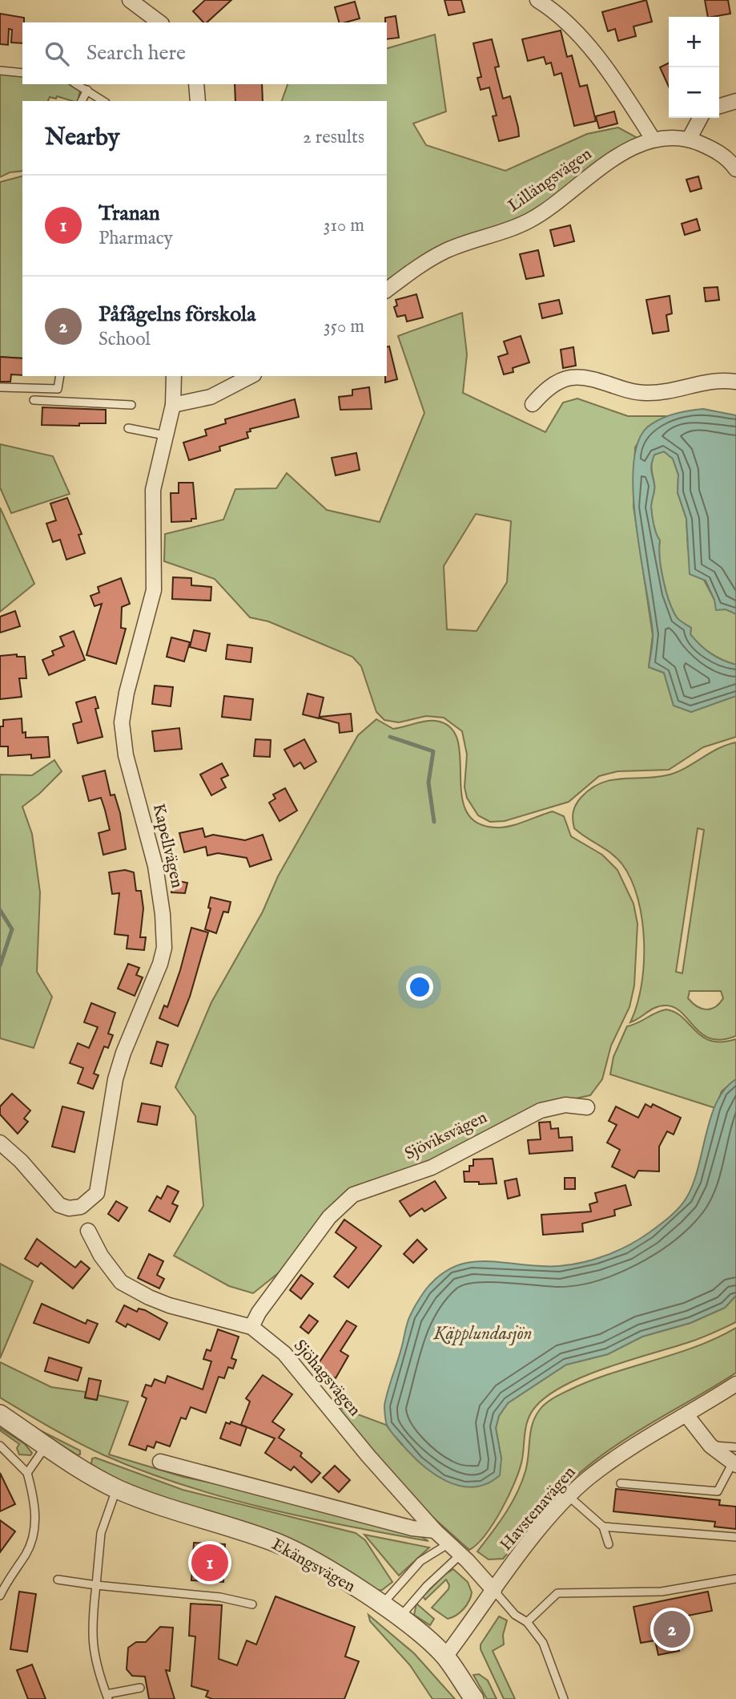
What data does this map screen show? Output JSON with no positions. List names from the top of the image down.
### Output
{
  "streets": {
    "street": [
      "Lillängsvägen",
      "Kapellvägen",
      "Sjöviksvägen",
      "Sjöhagsvägen",
      "Havstenavägen",
      "Ekängsvägen"
    ]
  },
  "crossings": [
    ["Sjöviksvägen", "Sjöhagsvägen"],
    ["Sjöhagsvägen", "Havstenavägen"],
    ["Havstenavägen", "Ekängsvägen"]
  ],
  "water": ["Käpplundasjön"],
  "page": {
    "map_buttons": ["+", "−"],
    "search": "Search here",
    "heading": ["Nearby", "2 results"],
    "list": [
      {
        "mark": "1",
        "name": "Tranan",
        "note": "Pharmacy",
        "value": "310 m"
      },
      {
        "mark": "2",
        "name": "Påfågelns förskola",
        "note": "School",
        "value": "350 m"
      }
    ],
    "pins": ["1", "2"]
  }
}
